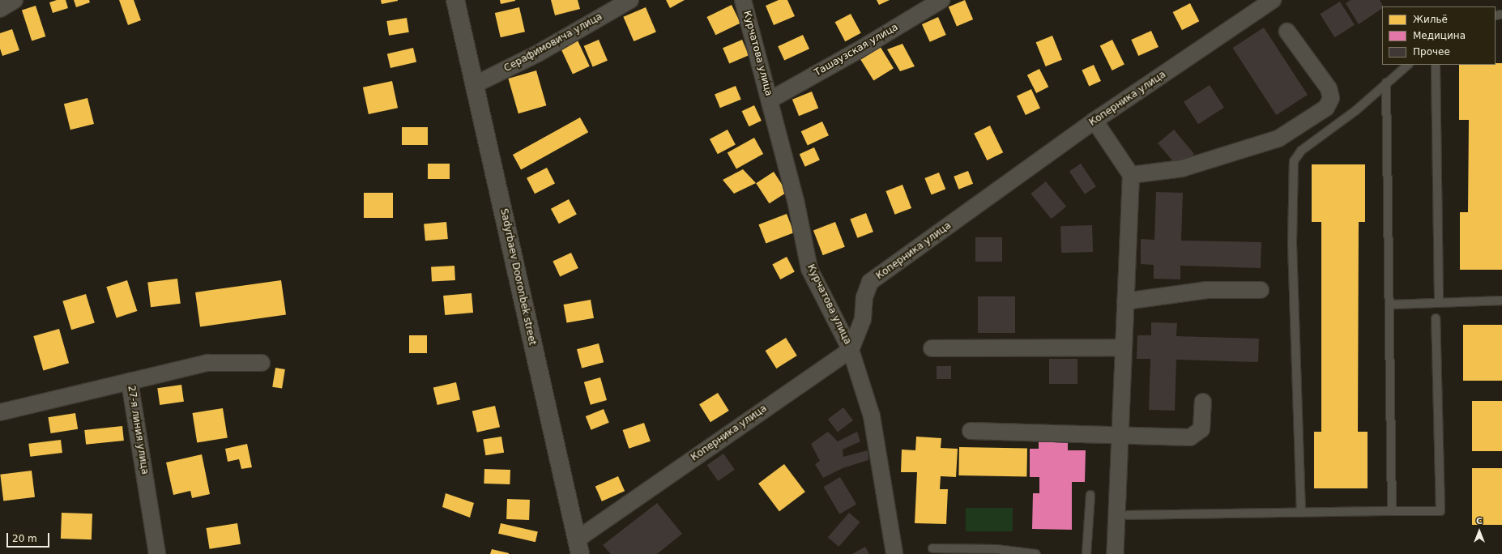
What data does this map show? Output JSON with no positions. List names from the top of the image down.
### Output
{
  "streets": {
    "main road": ["Sadyrbaev Dooronbek street"],
    "street": [
      "Серафимовича улица",
      "Ташаузская улица",
      "Курчатова улица",
      "Коперника улица",
      "27-я линия улица"
    ]
  },
  "crossings": [
    ["Серафимовича улица", "Sadyrbaev Dooronbek street"],
    ["Ташаузская улица", "Курчатова улица"],
    ["Курчатова улица", "Коперника улица"],
    ["Коперника улица", "Sadyrbaev Dooronbek street"]
  ],
  "legend": ["Жильё", "Медицина", "Прочее"],
  "scale_bar": "20 m",
  "north": "top"
}
